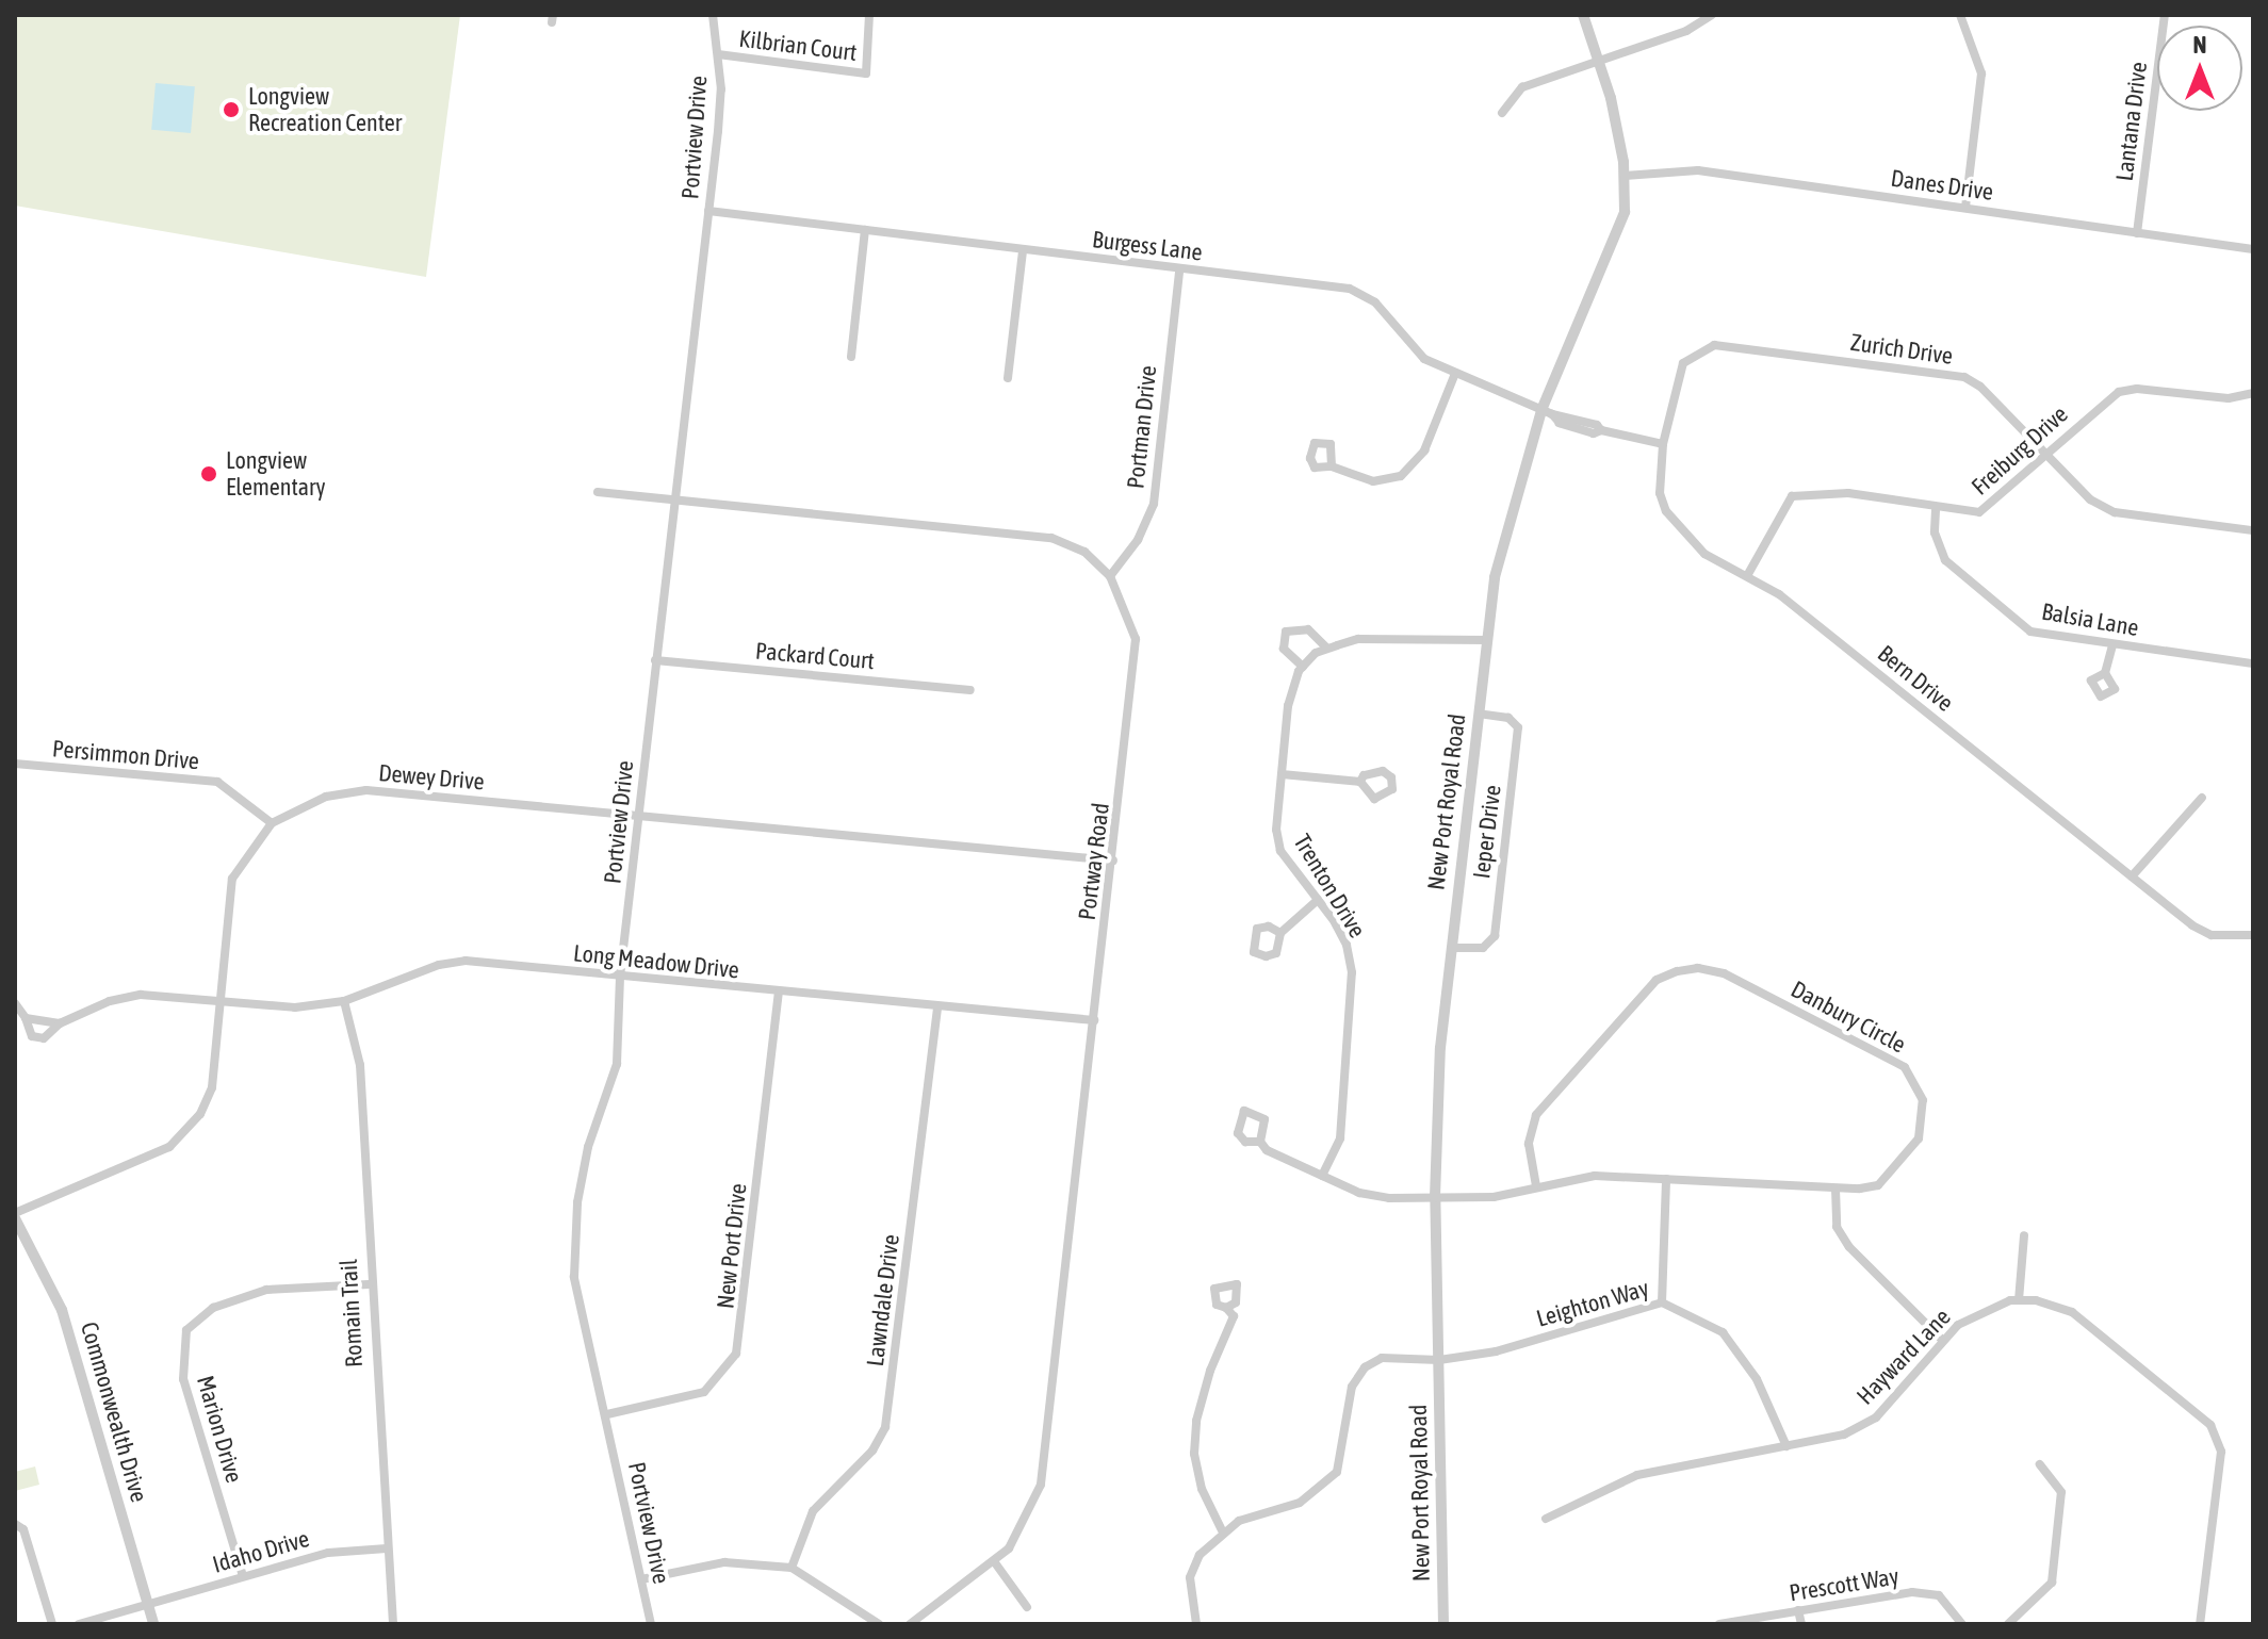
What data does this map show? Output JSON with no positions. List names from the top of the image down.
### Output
{
  "streets": {
    "street": [
      "Kilbrian Court",
      "Lantana Drive",
      "Portview Drive",
      "Danes Drive",
      "Burgess Lane",
      "Zurich Drive",
      "Portman Drive",
      "Freiburg Drive",
      "Balsia Lane",
      "Packard Court",
      "Bern Drive",
      "Persimmon Drive",
      "Dewey Drive",
      "New Port Royal Road",
      "Ieper Drive",
      "Portway Road",
      "Trenton Drive",
      "Long Meadow Drive",
      "Danbury Circle",
      "New Port Drive",
      "Lawndale Drive",
      "Leighton Way",
      "Romain Trail",
      "Hayward Lane",
      "Commonwealth Drive",
      "Marion Drive",
      "Idaho Drive",
      "Prescott Way"
    ]
  },
  "crossings": [
    ["Kilbrian Court", "Portview Drive"],
    ["Lantana Drive", "Danes Drive"],
    ["Portview Drive", "Burgess Lane"],
    ["Portview Drive", "Packard Court"],
    ["Portview Drive", "Dewey Drive"],
    ["Portview Drive", "Portway Road"],
    ["Portview Drive", "Long Meadow Drive"],
    ["Portview Drive", "New Port Drive"],
    ["Danes Drive", "New Port Royal Road"],
    ["Burgess Lane", "Portman Drive"],
    ["Burgess Lane", "New Port Royal Road"],
    ["Zurich Drive", "Freiburg Drive"],
    ["Zurich Drive", "Bern Drive"],
    ["Portman Drive", "Portway Road"],
    ["Freiburg Drive", "Balsia Lane"],
    ["Freiburg Drive", "Bern Drive"],
    ["Persimmon Drive", "Dewey Drive"],
    ["Dewey Drive", "Portway Road"],
    ["Dewey Drive", "Long Meadow Drive"],
    ["Dewey Drive", "Commonwealth Drive"],
    ["New Port Royal Road", "Ieper Drive"],
    ["New Port Royal Road", "Danbury Circle"],
    ["New Port Royal Road", "Leighton Way"],
    ["Portway Road", "Long Meadow Drive"],
    ["Trenton Drive", "Danbury Circle"],
    ["Long Meadow Drive", "New Port Drive"],
    ["Long Meadow Drive", "Lawndale Drive"],
    ["Long Meadow Drive", "Romain Trail"],
    ["Leighton Way", "Hayward Lane"],
    ["Romain Trail", "Marion Drive"],
    ["Romain Trail", "Idaho Drive"],
    ["Commonwealth Drive", "Idaho Drive"],
    ["Marion Drive", "Idaho Drive"]
  ],
  "places": ["Longview Recreation Center", "Longview Elementary"],
  "north": "top"
}
